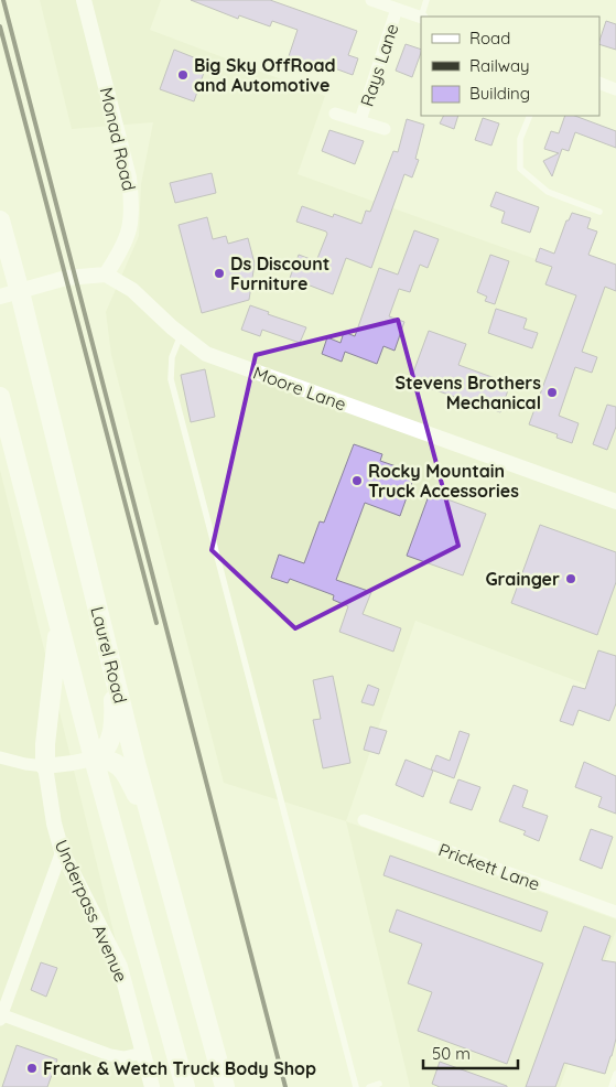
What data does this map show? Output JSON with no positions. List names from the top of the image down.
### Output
{
  "streets": {
    "main road": ["Laurel Road"],
    "street": [
      "Rays Lane",
      "Monad Road",
      "Moore Lane",
      "Prickett Lane",
      "Underpass Avenue"
    ]
  },
  "crossings": [
    ["Monad Road", "Moore Lane"]
  ],
  "places": [
    "Big Sky OffRoad and Automotive",
    "Ds Discount Furniture",
    "Stevens Brothers Mechanical",
    "Rocky Mountain Truck Accessories",
    "Grainger",
    "Frank & Wetch Truck Body Shop"
  ],
  "legend": ["Road", "Railway", "Building"],
  "scale_bar": "50 m"
}
